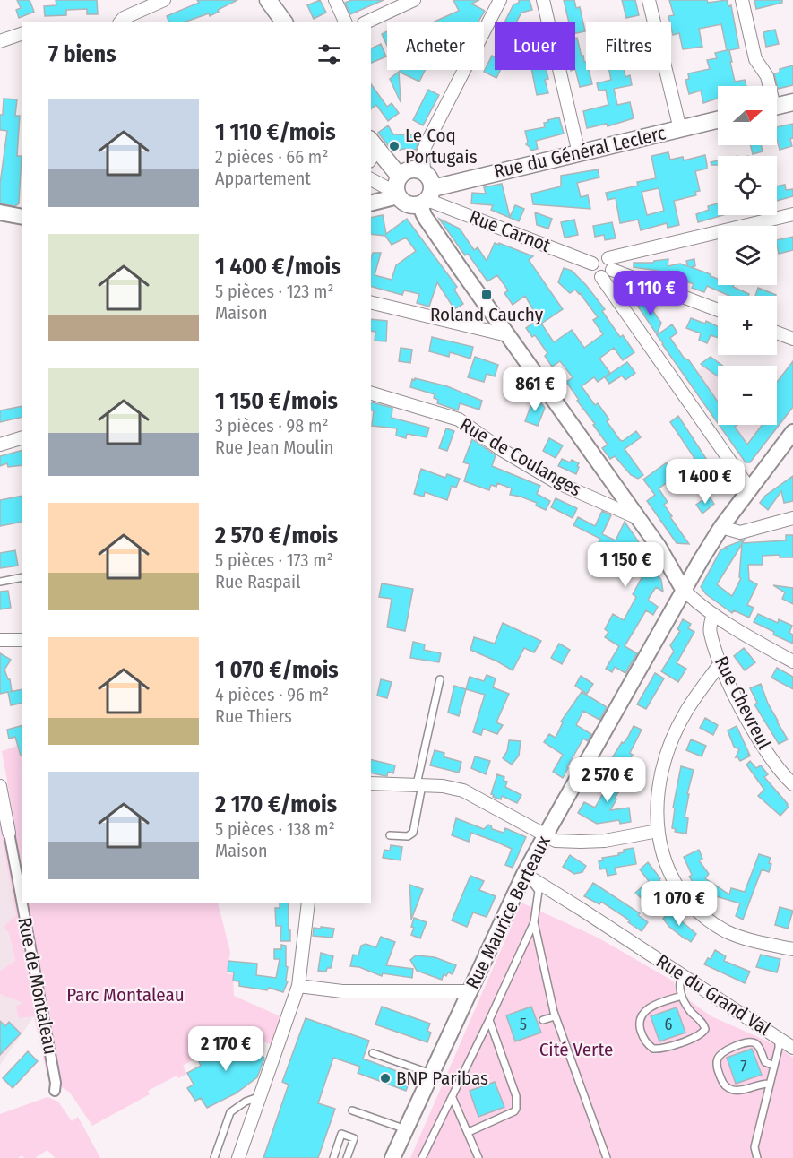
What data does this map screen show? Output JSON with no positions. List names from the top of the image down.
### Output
{
  "streets": {
    "main road": ["Rue du Général Leclerc"],
    "street": [
      "Rue Carnot",
      "Rue de Coulanges",
      "Rue Chevreul",
      "Rue Maurice Berteaux",
      "Rue de Montaleau",
      "Rue du Grand Val"
    ]
  },
  "crossings": [
    ["Rue du Général Leclerc", "Rue Carnot"],
    ["Rue Maurice Berteaux", "Rue du Grand Val"]
  ],
  "parks": ["Parc Montaleau", "Cité Verte"],
  "places": {
    "other": ["Le Coq Portugais", "BNP Paribas"],
    "transit": ["Roland Cauchy"]
  },
  "house_numbers": ["5", "6", "7"],
  "north": "right",
  "page": {
    "chip": ["Acheter", "Louer", "Filtres"],
    "heading": "7 biens",
    "map_buttons": ["+", "−"],
    "list": [
      {
        "name": "1 110 €/mois",
        "note": "2 pièces · 66 m² · Appartement"
      },
      {
        "name": "1 400 €/mois",
        "note": "5 pièces · 123 m² · Maison"
      },
      {
        "name": "1 150 €/mois",
        "note": "3 pièces · 98 m² · Rue Jean Moulin"
      },
      {
        "name": "2 570 €/mois",
        "note": "5 pièces · 173 m² · Rue Raspail"
      },
      {
        "name": "1 070 €/mois",
        "note": "4 pièces · 96 m² · Rue Thiers"
      },
      {
        "name": "2 170 €/mois",
        "note": "5 pièces · 138 m² · Maison"
      }
    ],
    "price": [
      "1 110 €",
      "861 €",
      "1 400 €",
      "1 150 €",
      "2 570 €",
      "1 070 €",
      "2 170 €"
    ]
  }
}
